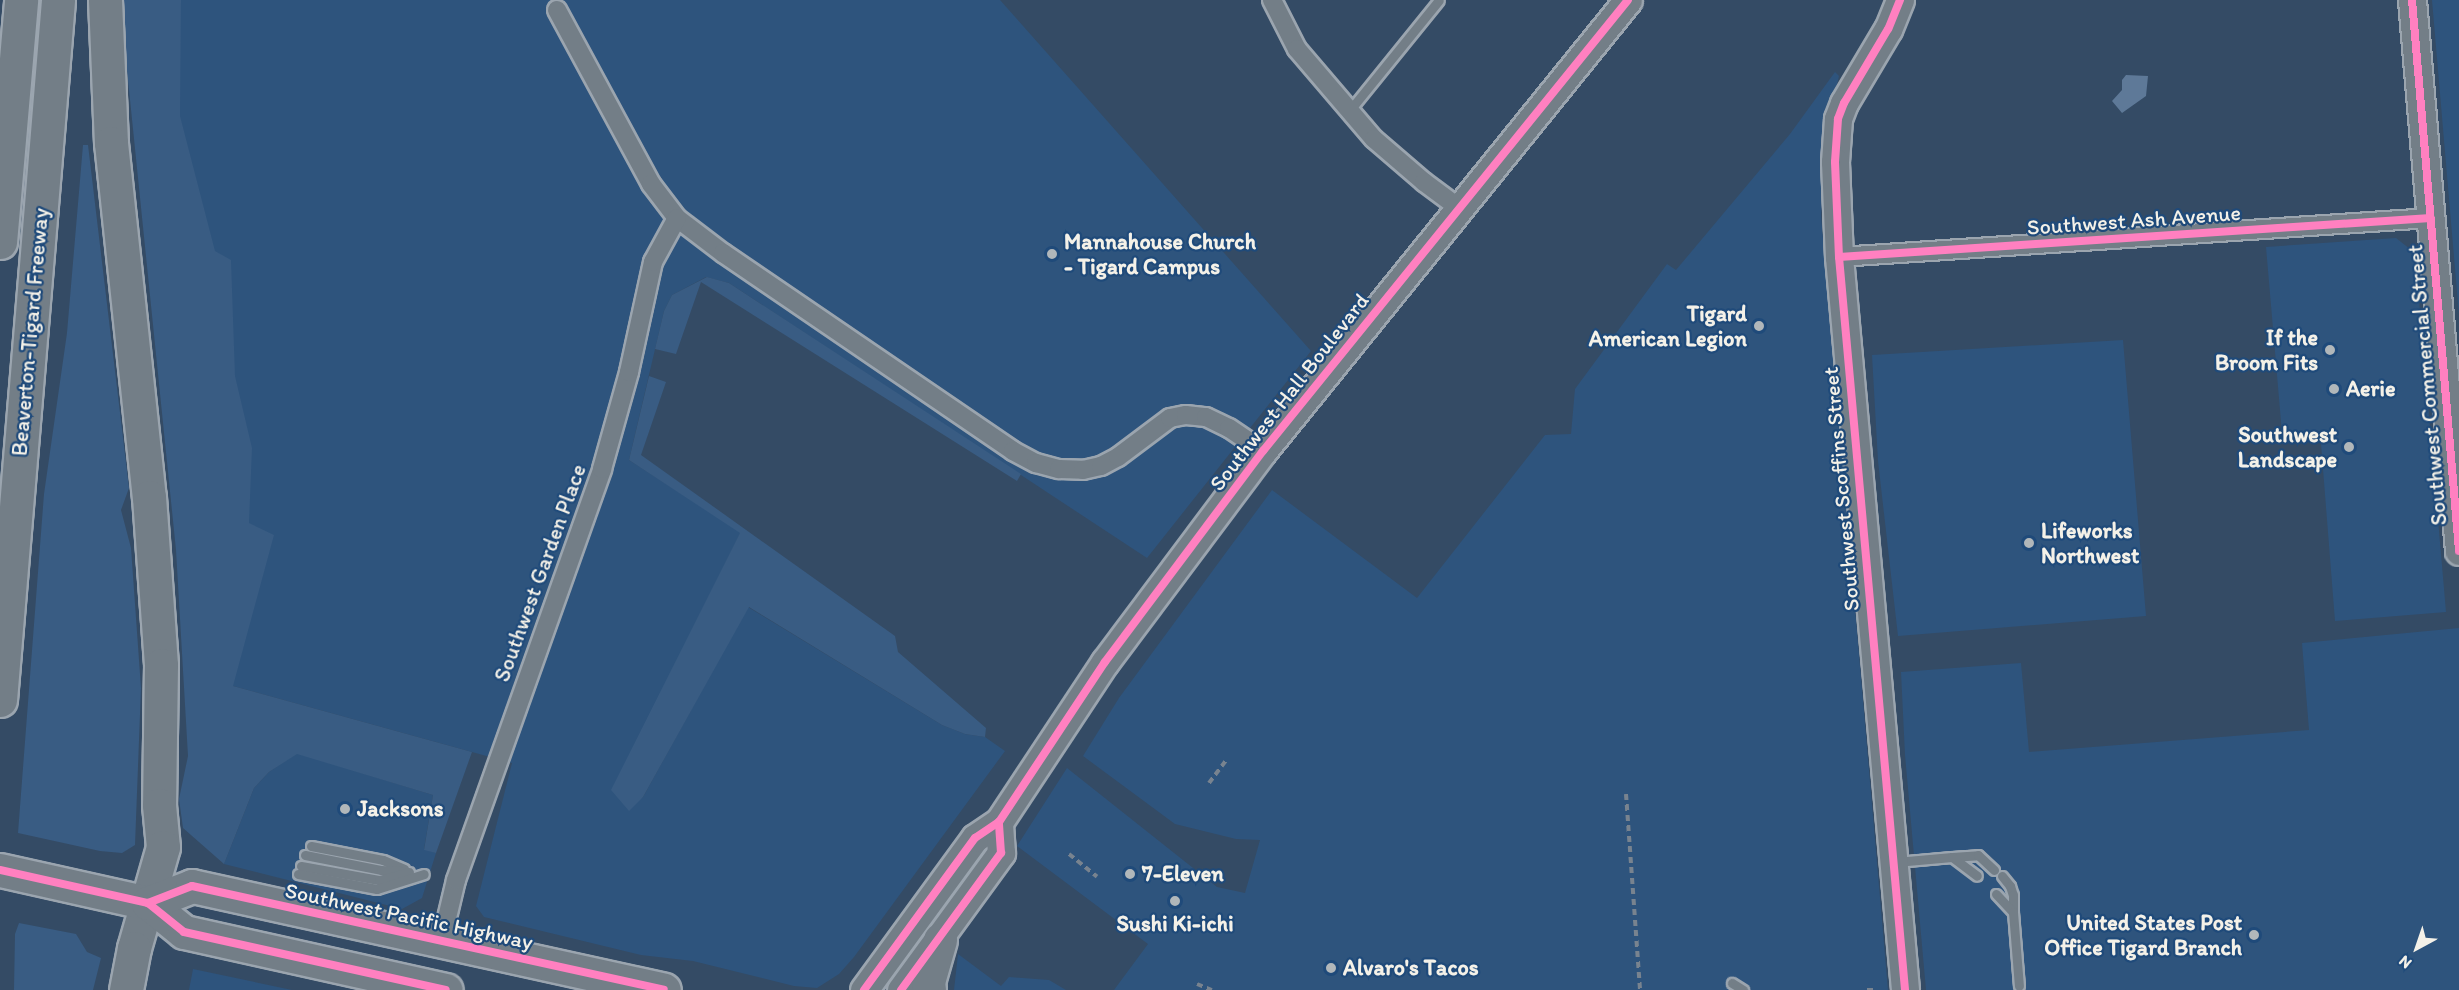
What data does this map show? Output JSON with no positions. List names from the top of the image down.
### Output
{
  "streets": {
    "highway": ["Beaverton-Tigard Freeway", "Southwest Pacific Highway"],
    "street": [
      "Southwest Ash Avenue",
      "Southwest Commercial Street",
      "Southwest Hall Boulevard",
      "Southwest Scoffins Street",
      "Southwest Garden Place"
    ]
  },
  "crossings": [
    ["Southwest Ash Avenue", "Southwest Commercial Street"],
    ["Southwest Ash Avenue", "Southwest Scoffins Street"],
    ["Southwest Garden Place", "Southwest Pacific Highway"]
  ],
  "places": [
    "Mannahouse Church - Tigard Campus",
    "Tigard American Legion",
    "If the Broom Fits",
    "Aerie",
    "Southwest Landscape",
    "Lifeworks Northwest",
    "Jacksons",
    "7-Eleven",
    "Sushi Ki-ichi",
    "United States Post Office Tigard Branch",
    "Alvaro's Tacos"
  ],
  "north": "bottom left"
}
